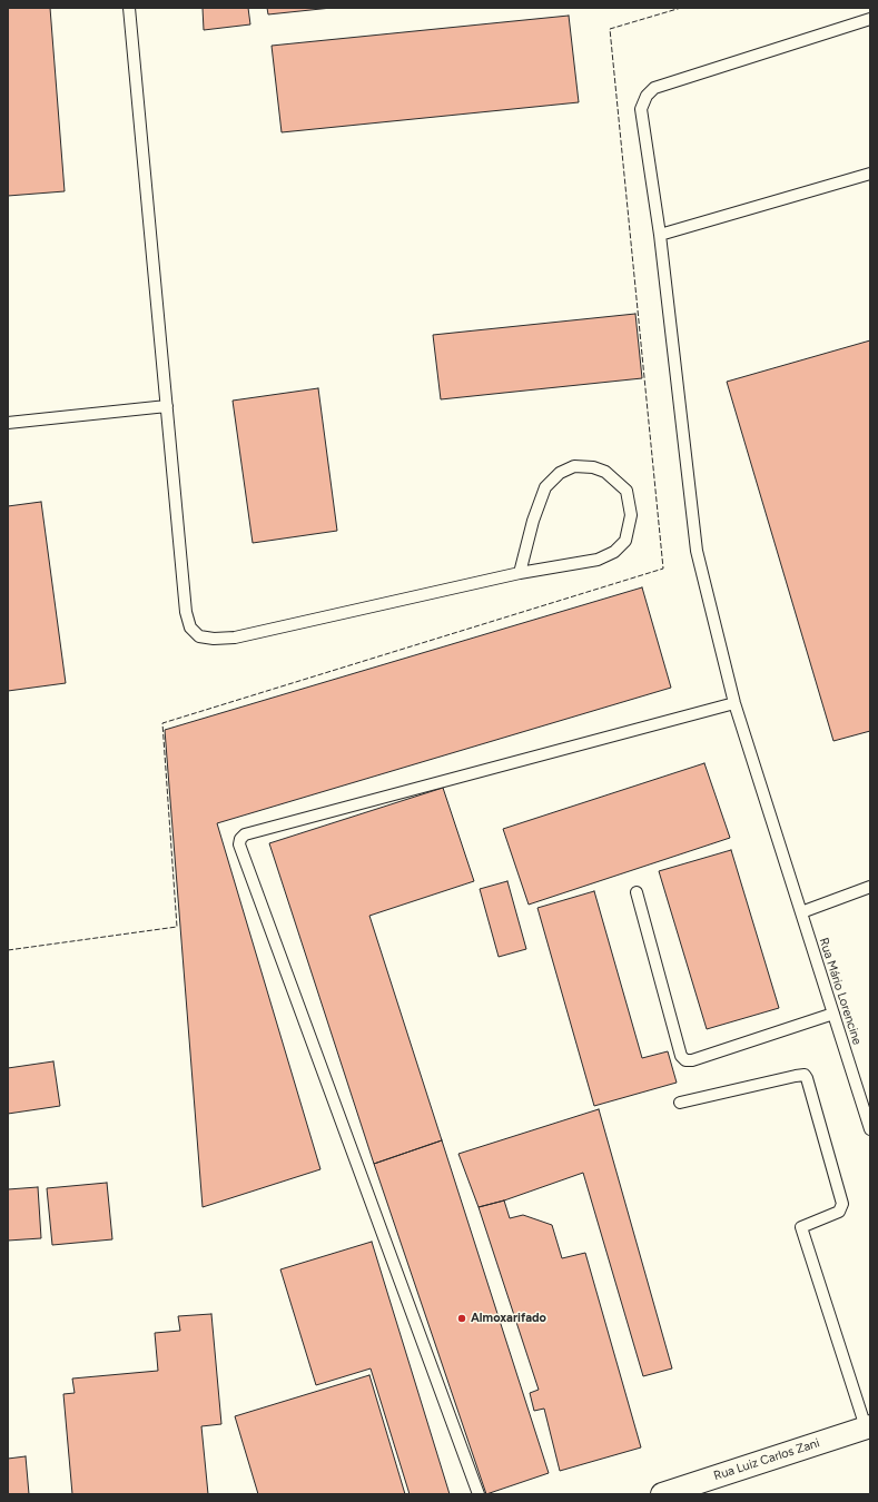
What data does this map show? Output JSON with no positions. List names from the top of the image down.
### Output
{
  "streets": {
    "street": ["Rua Luiz Carlos Zani"],
    "lane": ["Rua Mário Lorencine"]
  },
  "places": ["Almoxarifado"]
}
